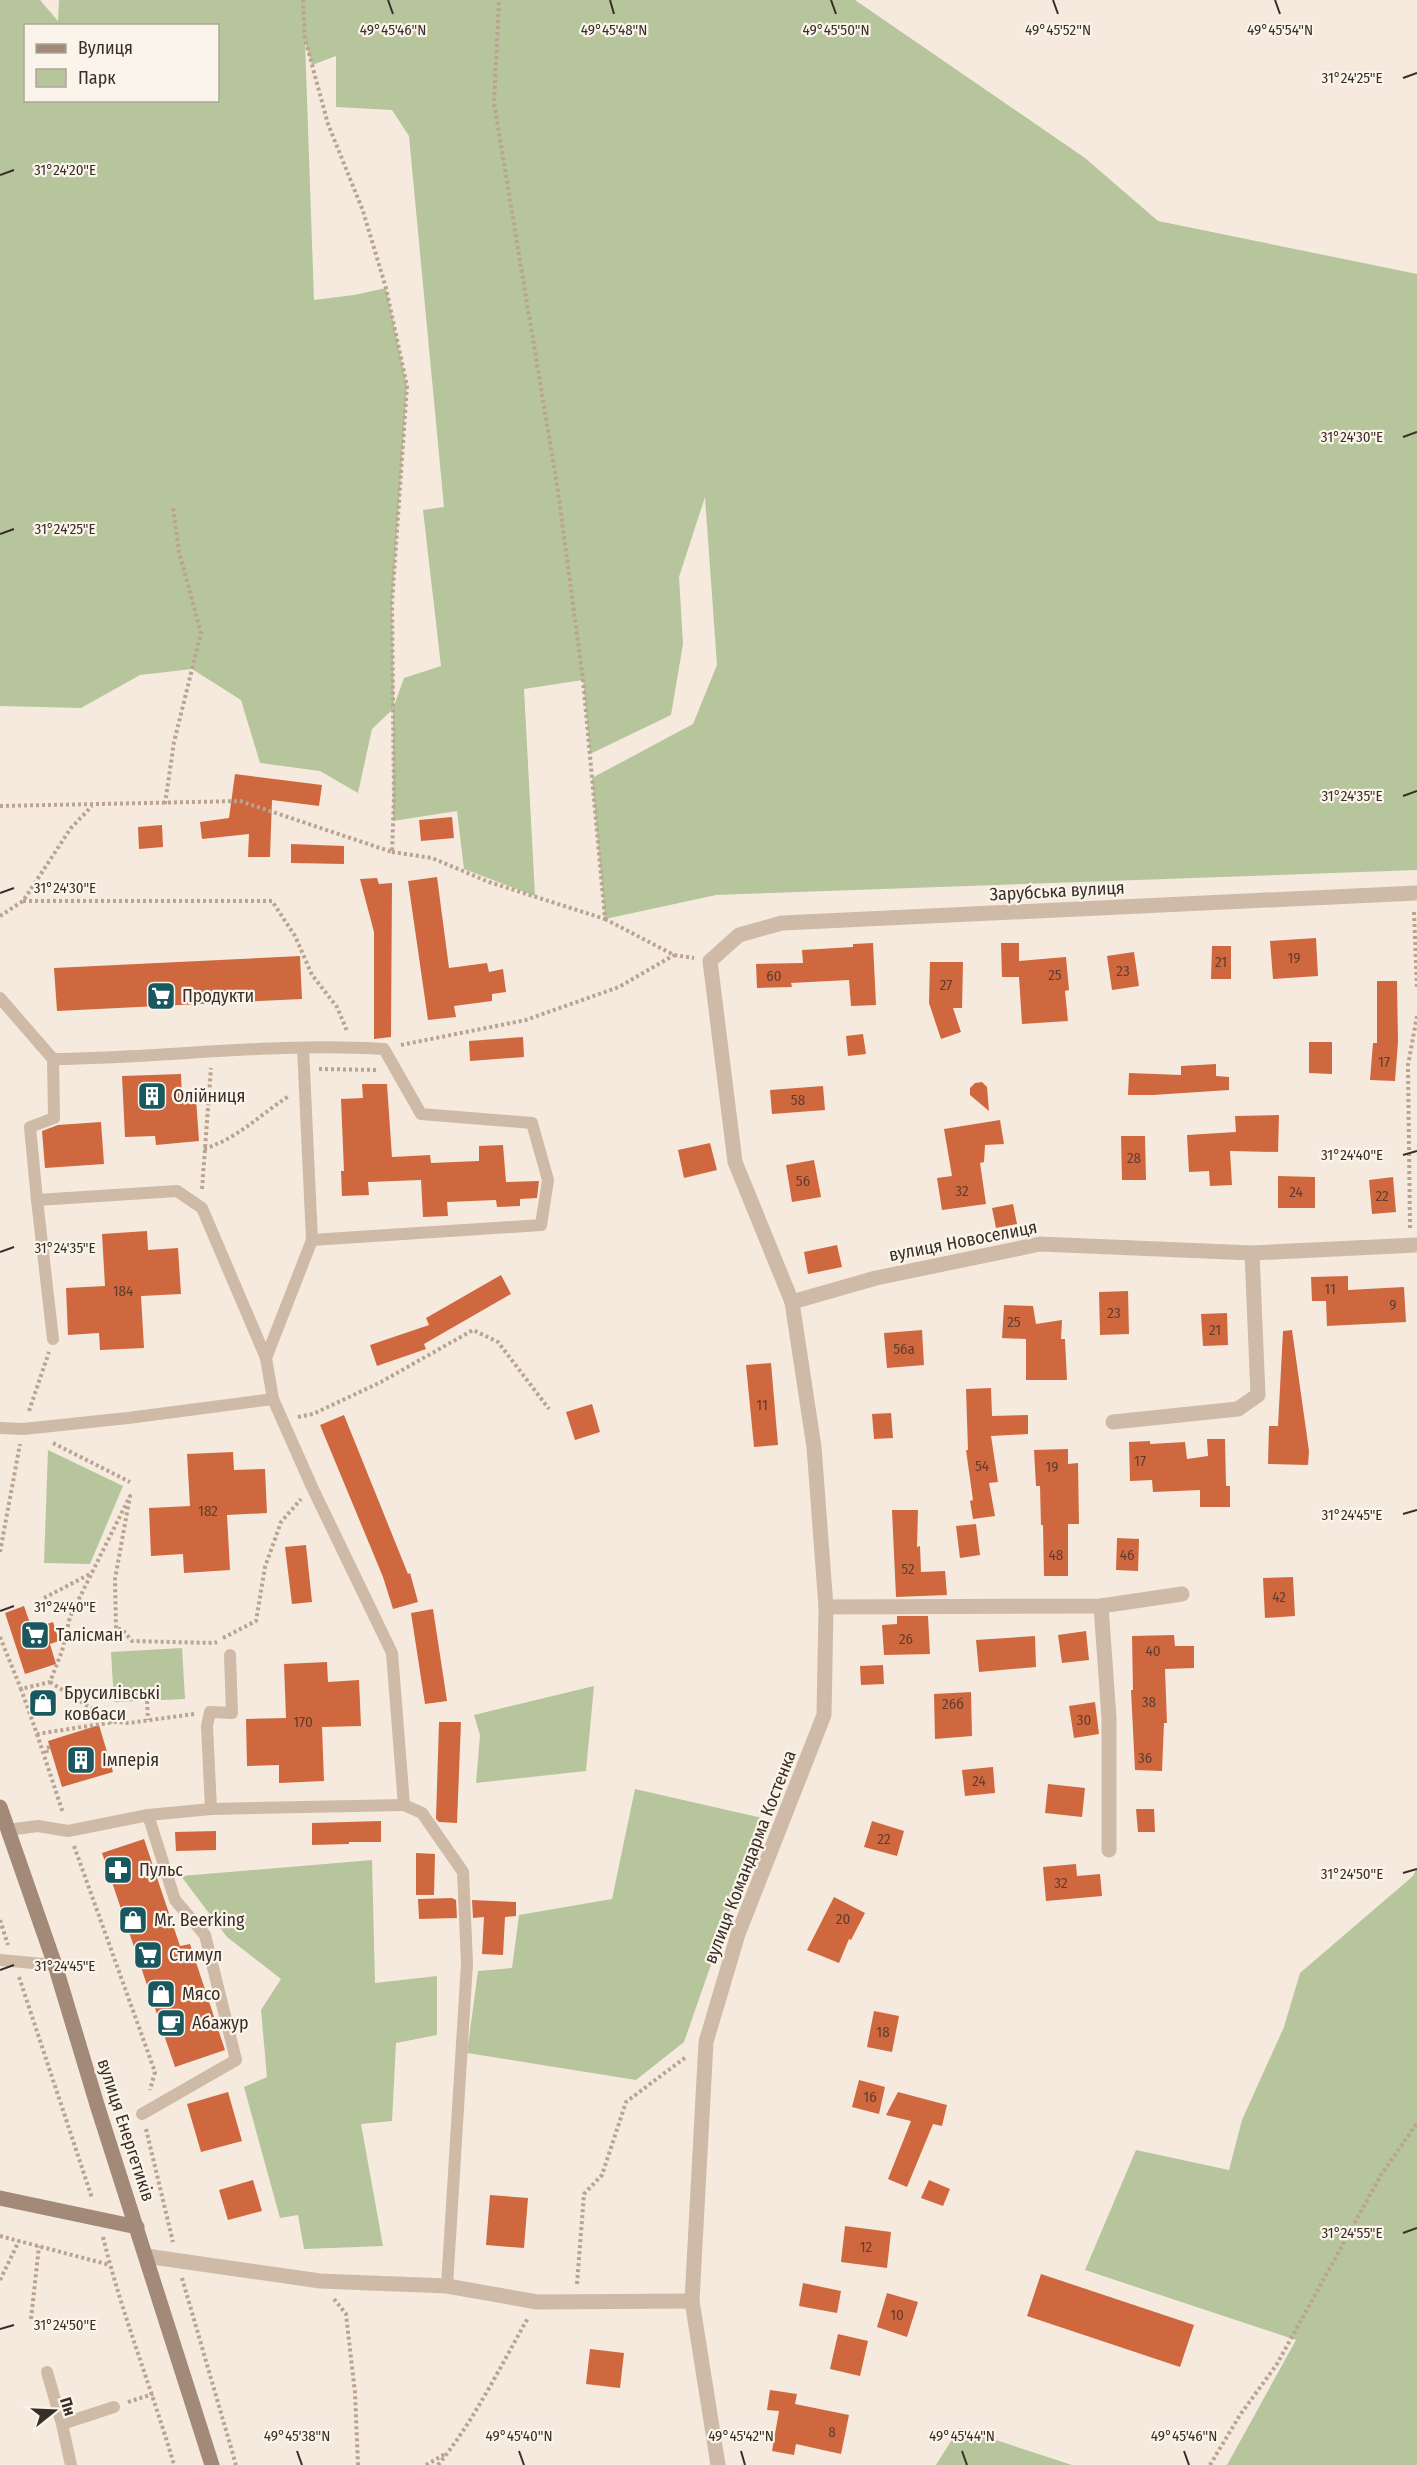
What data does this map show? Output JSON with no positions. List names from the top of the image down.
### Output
{
  "streets": {
    "main road": ["вулиця Енергетиків"],
    "street": ["Зарубська вулиця", "вулиця Новоселиця", "вулиця Командарма Костенка"]
  },
  "crossings": [
    ["Зарубська вулиця", "вулиця Командарма Костенка"],
    ["вулиця Новоселиця", "вулиця Командарма Костенка"]
  ],
  "places": {
    "supermarket": ["Продукти", "Талісман", "Стимул"],
    "building": ["Олійниця", "Імперія"],
    "shop": ["Брусилівські ковбаси", "Mr. Beerking", "Мясо"],
    "pharmacy": ["Пульс"],
    "cafe": ["Абажур"]
  },
  "house_numbers": [
    "19",
    "21",
    "23",
    "25",
    "60",
    "27",
    "17",
    "58",
    "28",
    "56",
    "32",
    "24",
    "22",
    "11",
    "184",
    "9",
    "23",
    "25",
    "21",
    "56а",
    "11",
    "17",
    "54",
    "19",
    "182",
    "48",
    "46",
    "52",
    "42",
    "26",
    "40",
    "38",
    "26б",
    "30",
    "170",
    "36",
    "24",
    "22",
    "32",
    "20",
    "18",
    "16",
    "12",
    "10",
    "8"
  ],
  "legend": ["Вулиця", "Парк"],
  "north": "right",
  "coordinates": [
    "49°45'46\"N",
    "49°45'48\"N",
    "49°45'50\"N",
    "49°45'52\"N",
    "49°45'54\"N",
    "31°24'25\"E",
    "31°24'20\"E",
    "31°24'30\"E",
    "31°24'35\"E",
    "31°24'40\"E",
    "31°24'45\"E",
    "31°24'50\"E",
    "31°24'55\"E",
    "49°45'38\"N",
    "49°45'40\"N",
    "49°45'42\"N",
    "49°45'44\"N"
  ]
}
